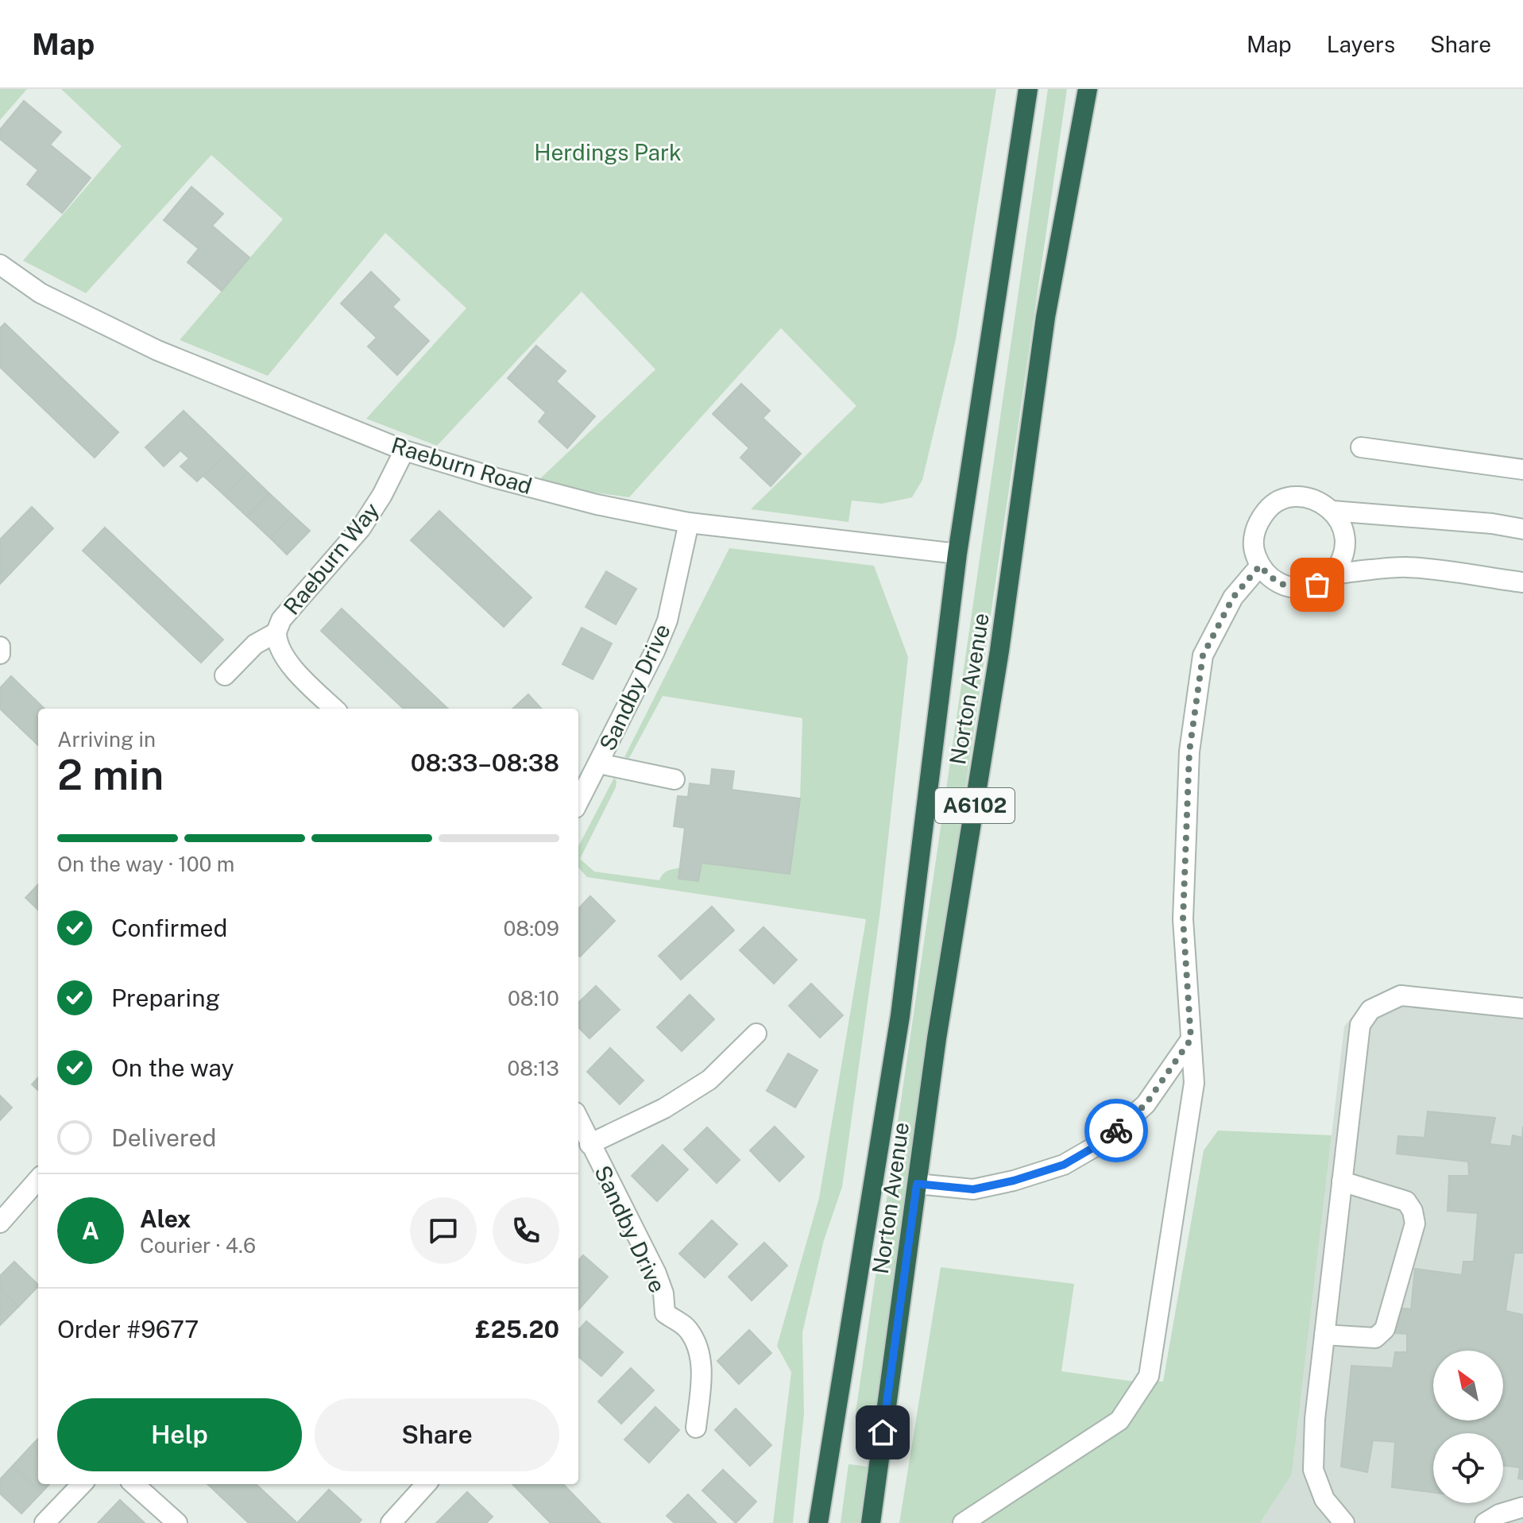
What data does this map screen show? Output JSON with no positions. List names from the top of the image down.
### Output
{
  "streets": {
    "highway": ["Norton Avenue", "A6102"],
    "street": ["Raeburn Road", "Raeburn Way", "Sandby Drive"]
  },
  "crossings": [
    ["Raeburn Road", "Raeburn Way"],
    ["Raeburn Road", "Sandby Drive"],
    ["Raeburn Road", "Norton Avenue"]
  ],
  "parks": ["Herdings Park"],
  "north": "top left",
  "page": {
    "header": "Map",
    "nav": ["Map", "Layers", "Share"],
    "heading": ["2 min", "Arriving in", "08:33–08:38"],
    "panel": [
      "Alex",
      "Courier · 4.6",
      "Order #9677",
      "£25.20"
    ],
    "bar": "On the way · 100 m",
    "list": [
      ["Confirmed", "08:09"],
      ["Preparing", "08:10"],
      ["On the way", "08:13"],
      "Delivered"
    ],
    "round": "A",
    "buttons": ["Help", "Share"]
  }
}
